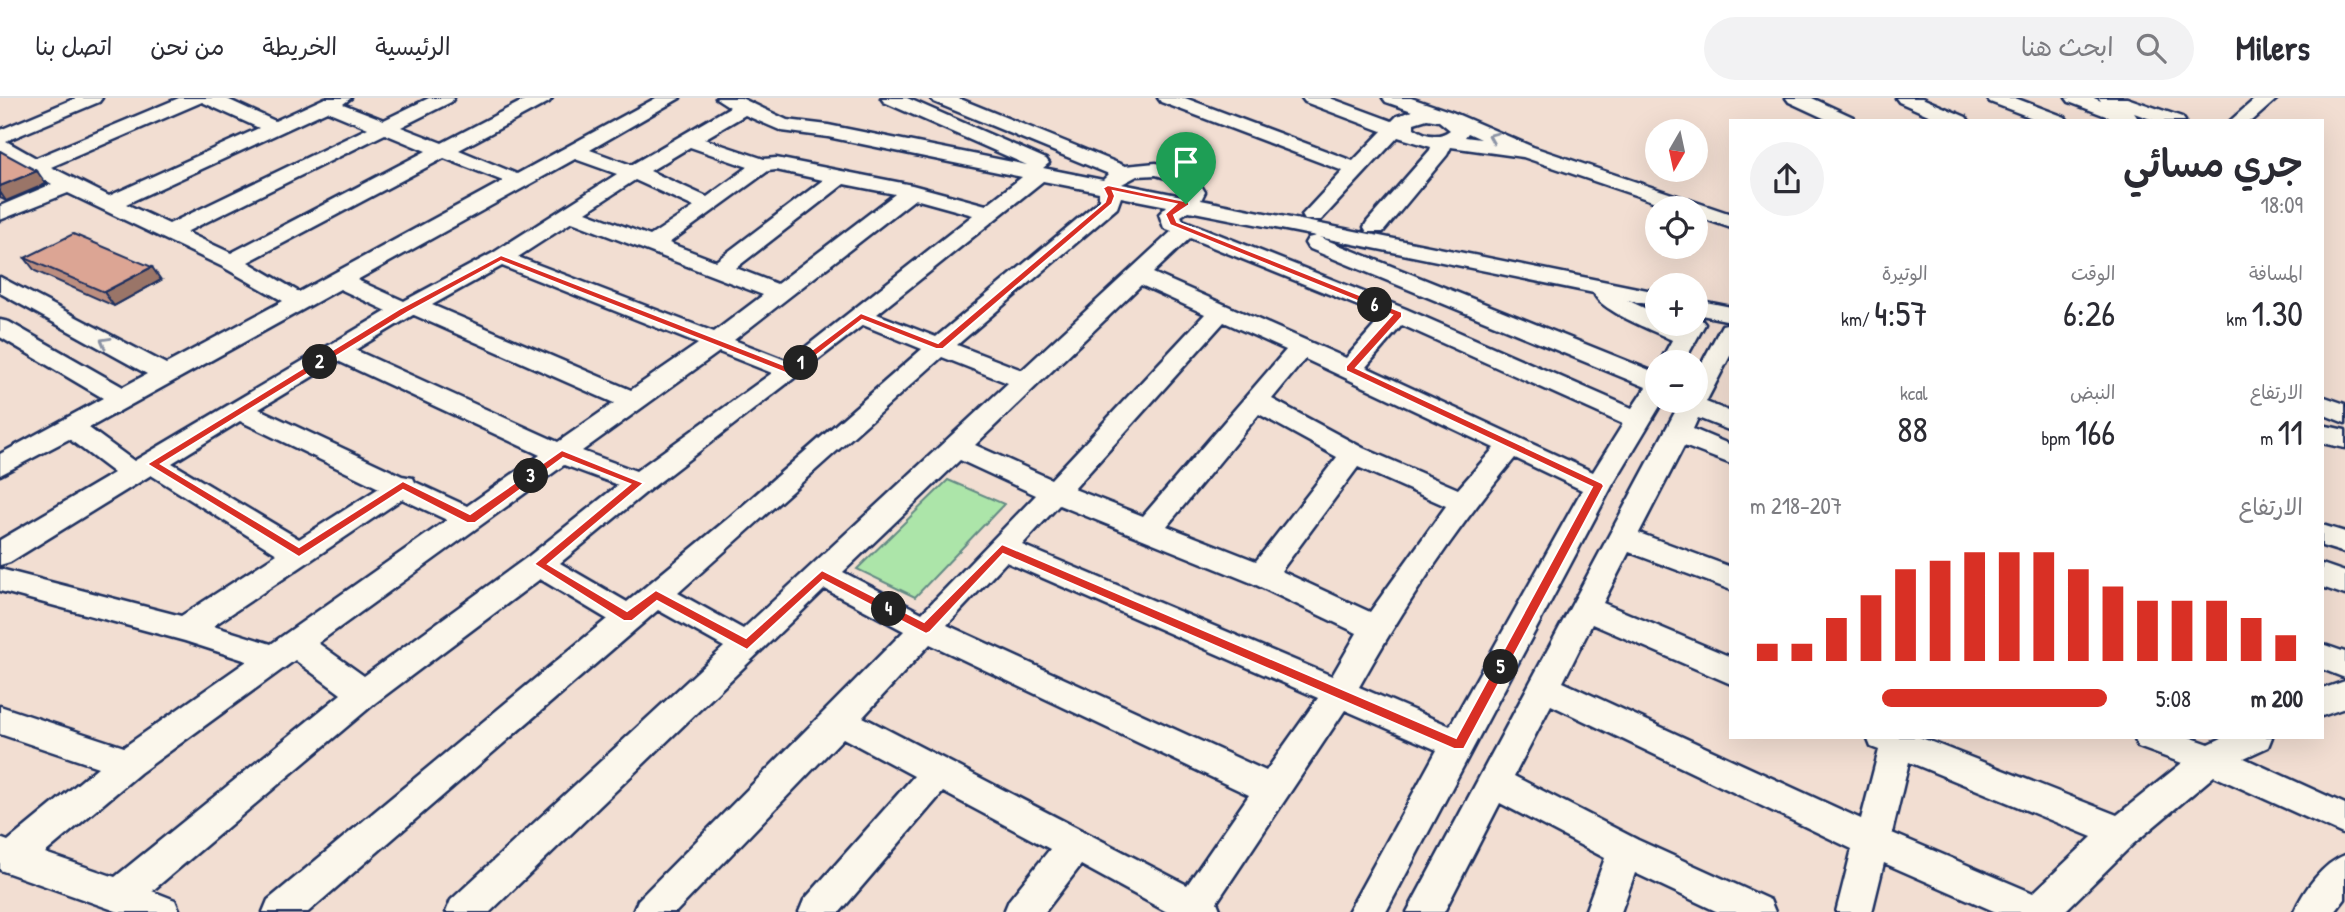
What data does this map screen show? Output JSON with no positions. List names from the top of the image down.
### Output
{
  "north": "bottom",
  "page": {
    "header": "Milers",
    "search": "ابحث هنا",
    "nav": [
      "الرئيسية",
      "الخريطة",
      "من نحن",
      "اتصل بنا"
    ],
    "map_buttons": ["+", "−"],
    "heading": ["جري مسائي", "18:09"],
    "stats": [
      ["المسافة", "1.30 km"],
      ["الوقت", "6:26"],
      ["الوتيرة", "4:57 /km"],
      ["الارتفاع", "11 m"],
      ["النبض", "166 bpm"],
      ["kcal", "88"]
    ],
    "pins": [
      "6",
      "2",
      "1",
      "3",
      "4",
      "5"
    ],
    "chart": ["الارتفاع", "207–218 m"],
    "list": [
      {
        "name": "200 m",
        "note": "5:08"
      }
    ]
  }
}
